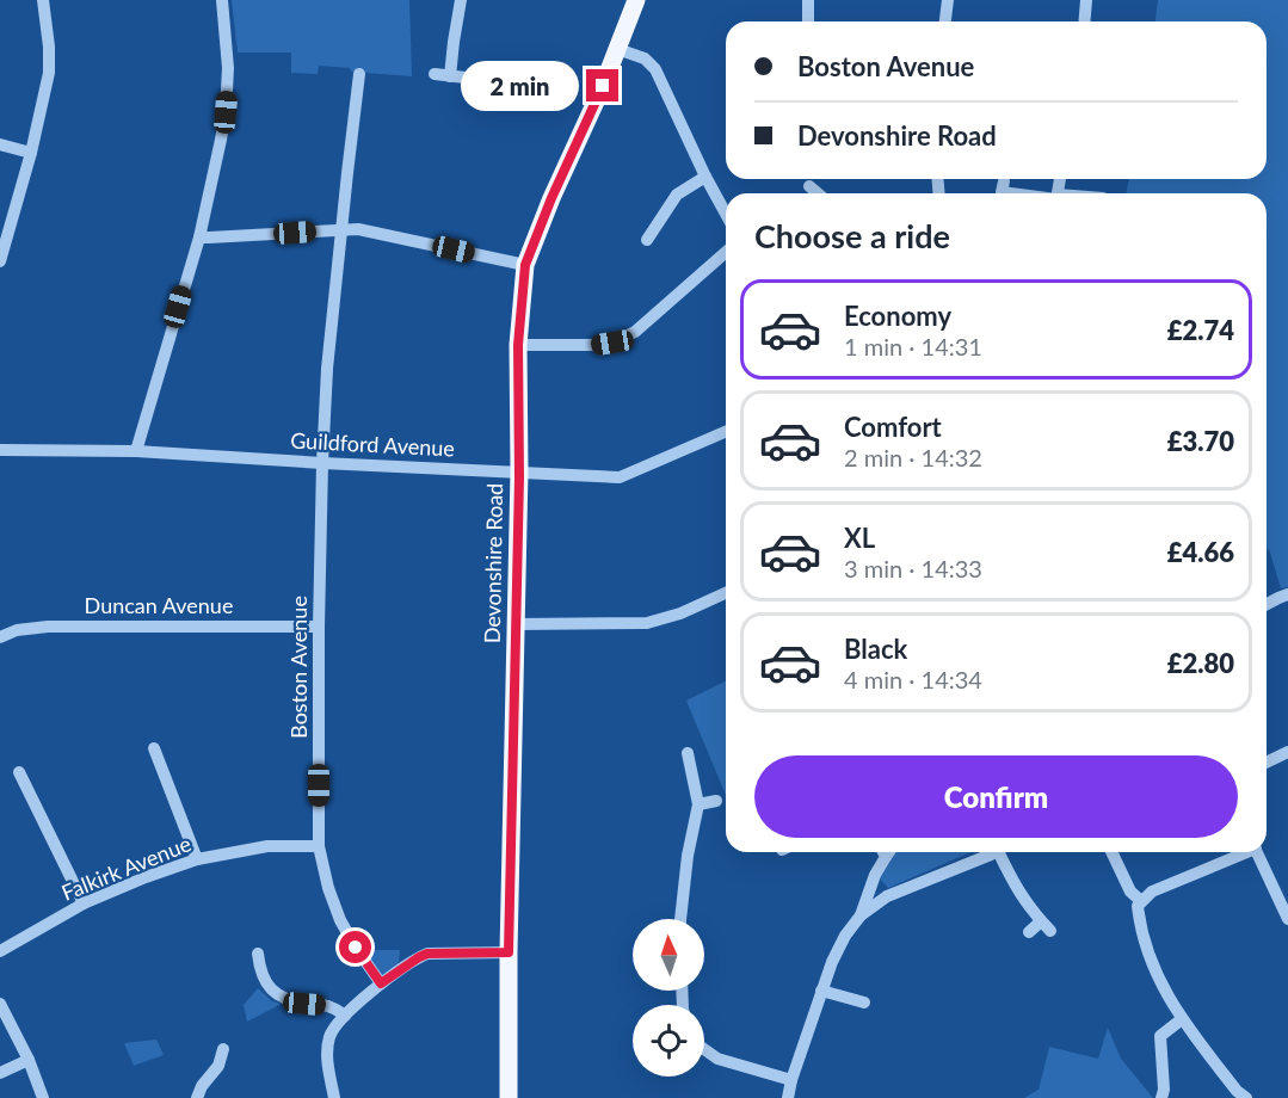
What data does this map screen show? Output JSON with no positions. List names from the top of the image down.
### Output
{
  "streets": {
    "main road": ["Devonshire Road"],
    "street": [
      "Guildford Avenue",
      "Duncan Avenue",
      "Boston Avenue",
      "Falkirk Avenue"
    ]
  },
  "crossings": [
    ["Guildford Avenue", "Devonshire Road"],
    ["Guildford Avenue", "Boston Avenue"],
    ["Duncan Avenue", "Boston Avenue"],
    ["Boston Avenue", "Falkirk Avenue"]
  ],
  "north": "top",
  "page": {
    "banner": ["Boston Avenue", "Devonshire Road"],
    "bubble": "2 min",
    "heading": "Choose a ride",
    "list": [
      {
        "name": "Economy",
        "note": "1 min · 14:31",
        "value": "£2.74"
      },
      {
        "name": "Comfort",
        "note": "2 min · 14:32",
        "value": "£3.70"
      },
      {
        "name": "XL",
        "note": "3 min · 14:33",
        "value": "£4.66"
      },
      {
        "name": "Black",
        "note": "4 min · 14:34",
        "value": "£2.80"
      }
    ],
    "buttons": "Confirm"
  }
}
